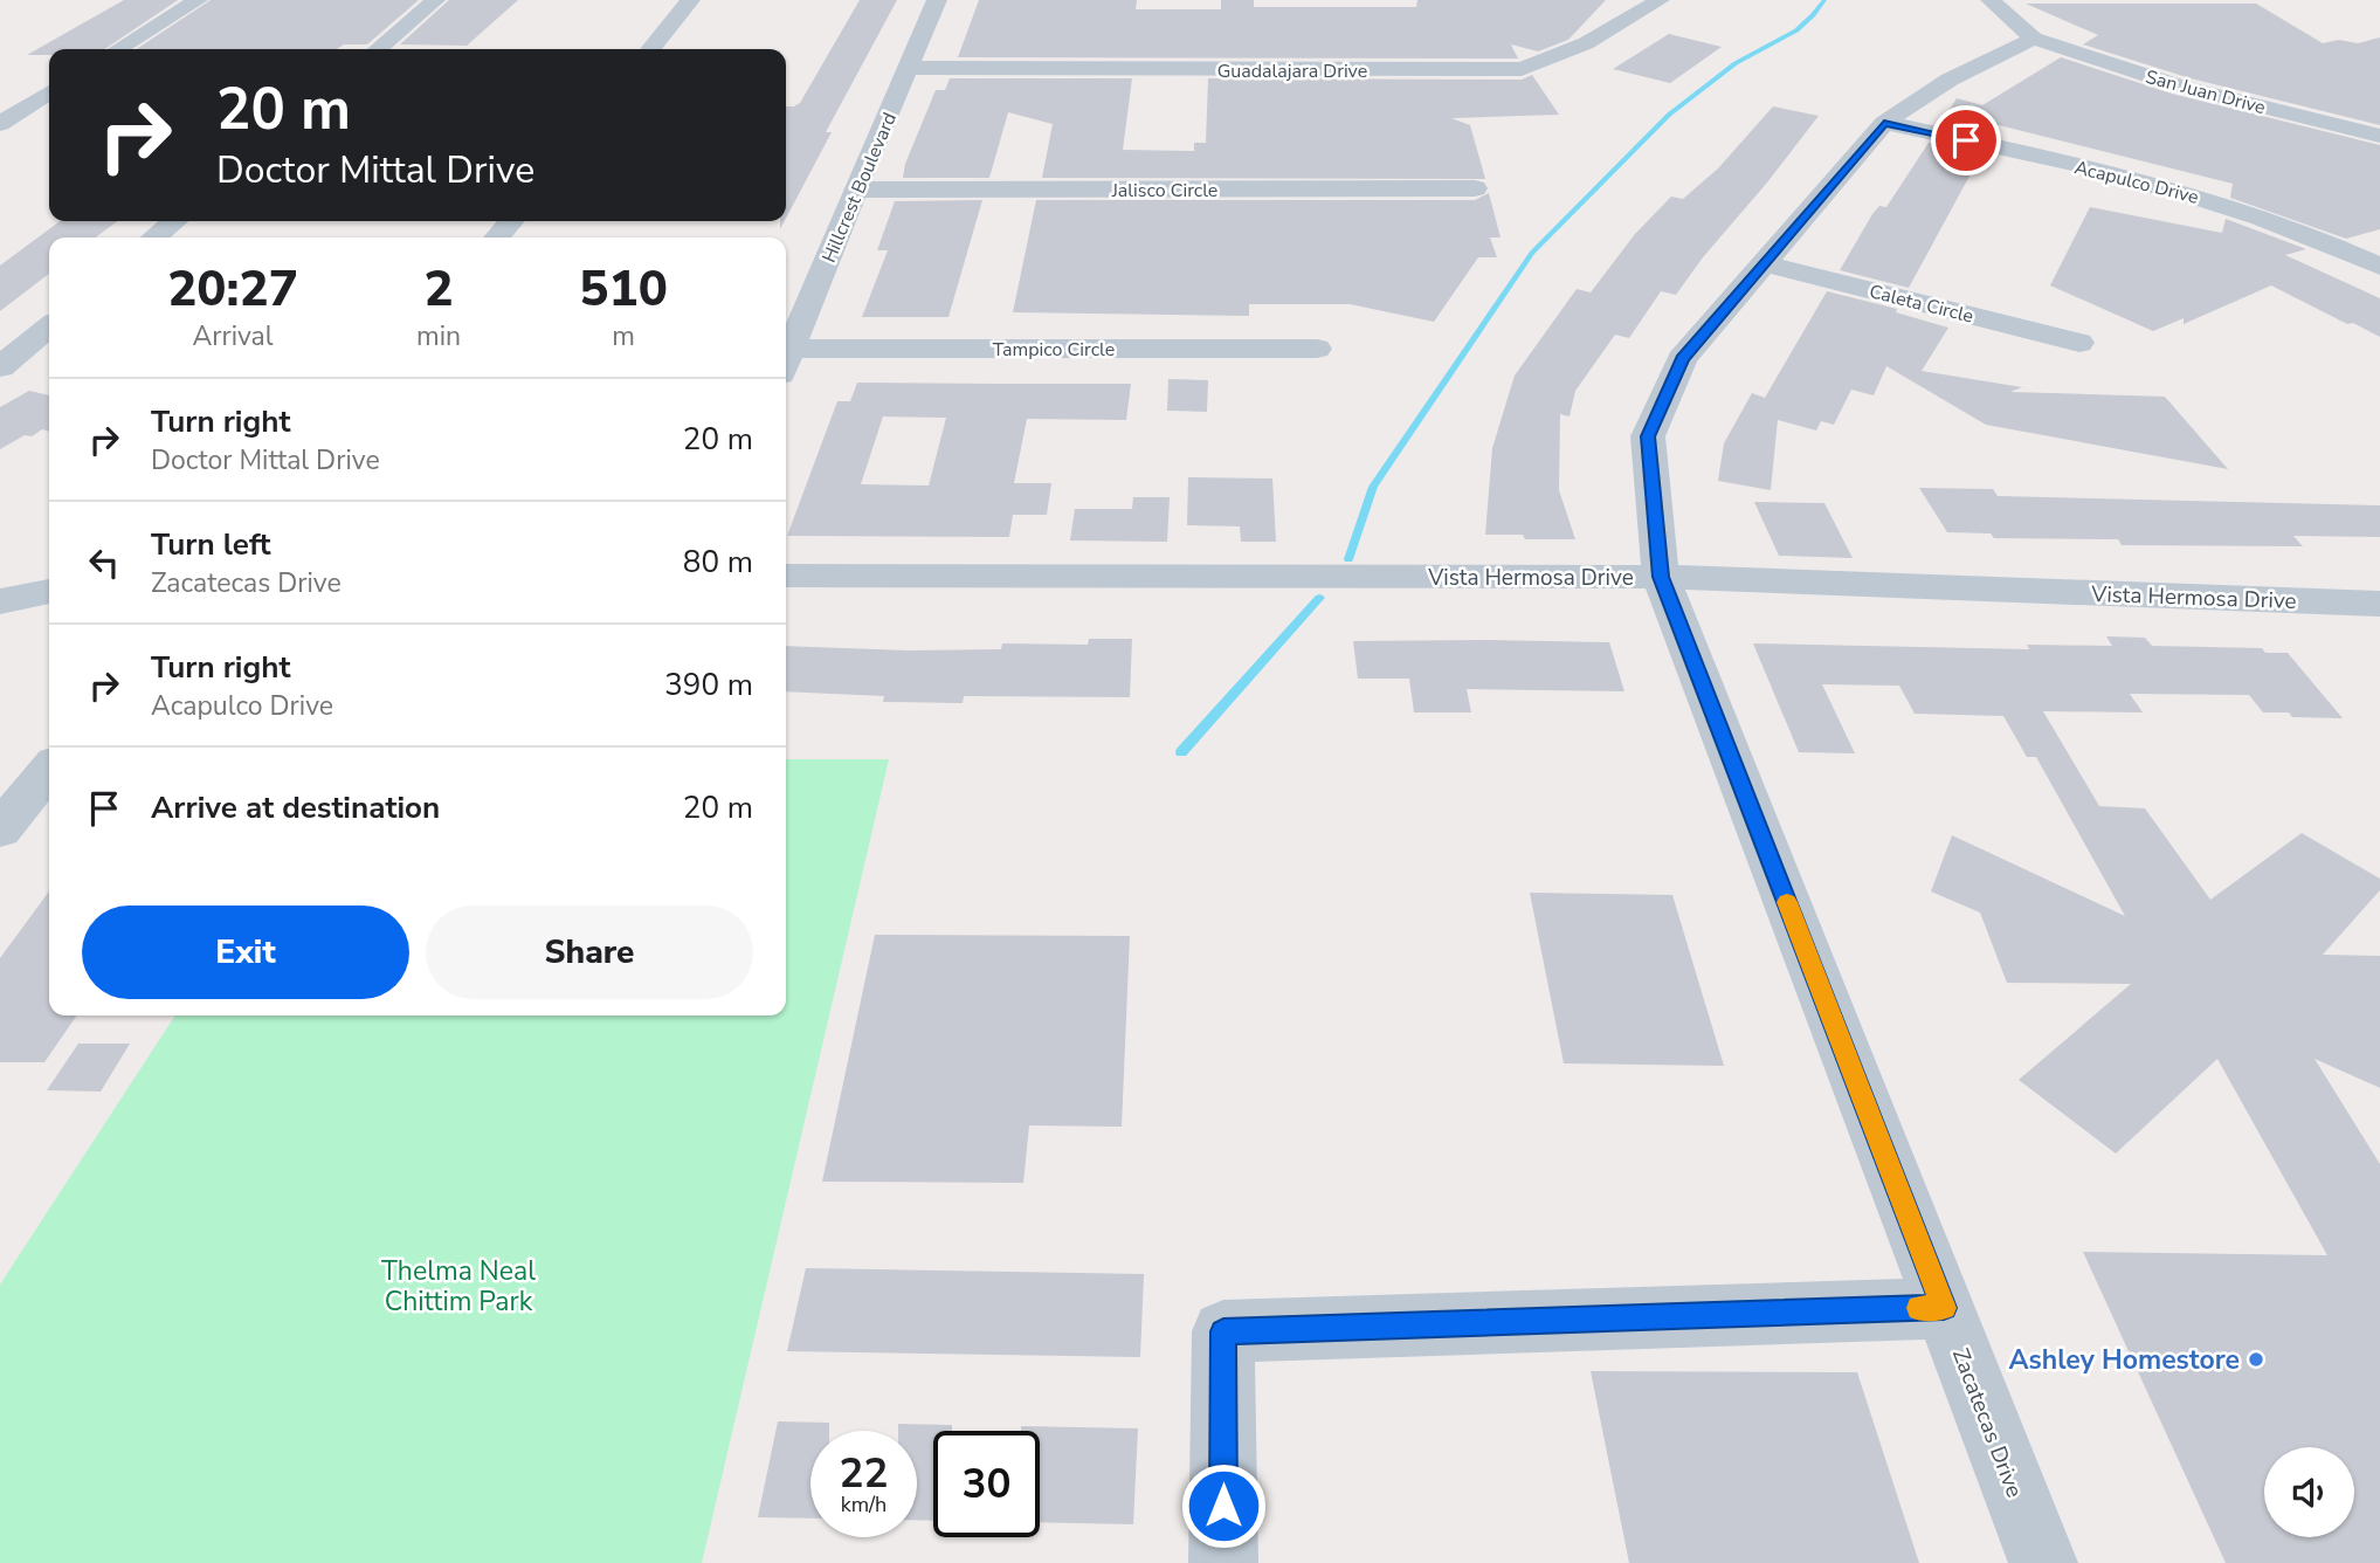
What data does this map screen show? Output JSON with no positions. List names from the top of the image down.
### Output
{
  "streets": {
    "street": [
      "Guadalajara Drive",
      "San Juan Drive",
      "Acapulco Drive",
      "Hillcrest Boulevard",
      "Jalisco Circle",
      "Caleta Circle",
      "Tampico Circle",
      "Vista Hermosa Drive",
      "Zacatecas Drive"
    ]
  },
  "crossings": [
    ["Guadalajara Drive", "Hillcrest Boulevard"],
    ["San Juan Drive", "Zacatecas Drive"],
    ["Acapulco Drive", "Zacatecas Drive"],
    ["Hillcrest Boulevard", "Jalisco Circle"],
    ["Hillcrest Boulevard", "Tampico Circle"],
    ["Caleta Circle", "Zacatecas Drive"],
    ["Vista Hermosa Drive", "Zacatecas Drive"]
  ],
  "parks": ["Thelma Neal Chittim Park"],
  "places": ["Ashley Homestore"],
  "page": {
    "turn": ["20 m", "Doctor Mittal Drive"],
    "eta": [
      "20:27",
      "Arrival",
      "2",
      "min",
      "510",
      "m"
    ],
    "list": [
      {
        "name": "Turn right",
        "note": "Doctor Mittal Drive",
        "value": "20 m"
      },
      {
        "name": "Turn left",
        "note": "Zacatecas Drive",
        "value": "80 m"
      },
      {
        "name": "Turn right",
        "note": "Acapulco Drive",
        "value": "390 m"
      },
      {
        "name": "Arrive at destination",
        "value": "20 m"
      }
    ],
    "buttons": ["Exit", "Share"],
    "speed": "22 km/h",
    "limit": "30"
  }
}
